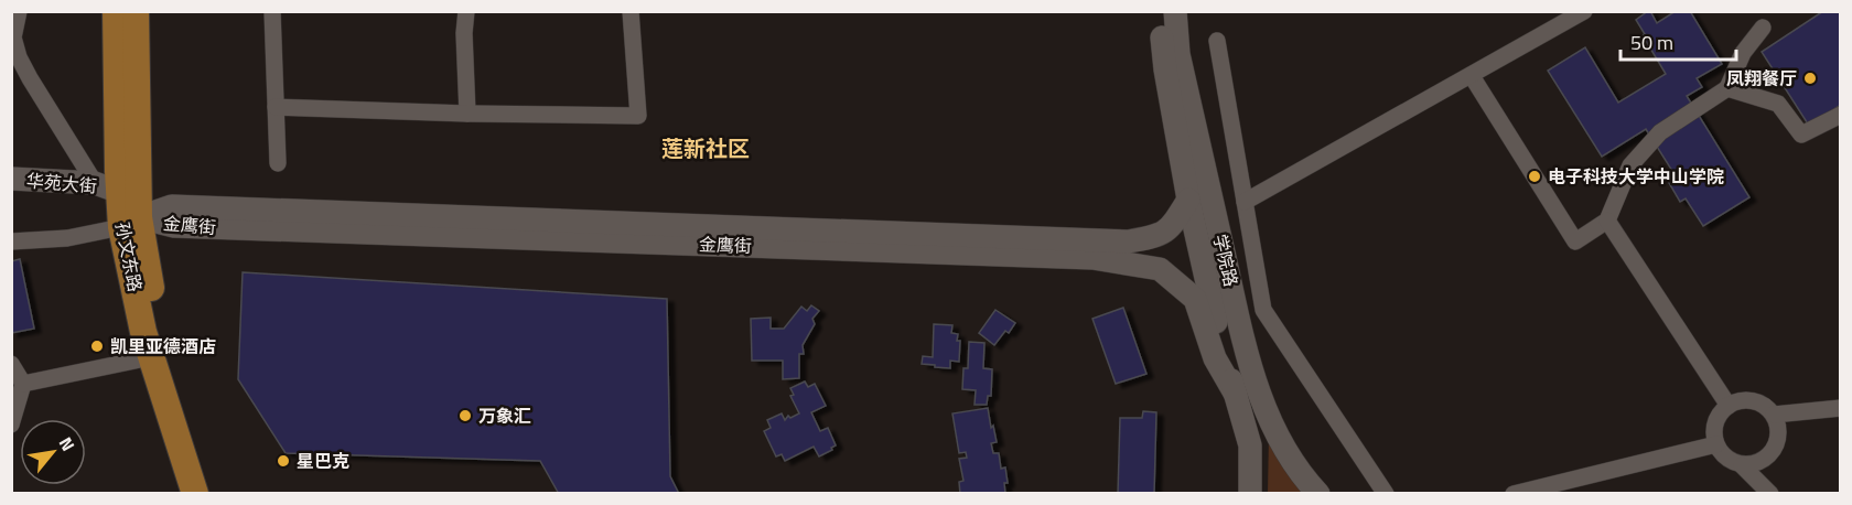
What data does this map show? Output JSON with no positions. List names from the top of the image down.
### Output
{
  "streets": {
    "main road": ["孙文东路"],
    "street": ["华苑大街", "金鹰街", "学院路"]
  },
  "crossings": [
    ["华苑大街", "孙文东路"],
    ["金鹰街", "孙文东路"],
    ["金鹰街", "学院路"]
  ],
  "districts": ["莲新社区"],
  "places": [
    "凤翔餐厅",
    "电子科技大学中山学院",
    "凯里亚德酒店",
    "万象汇",
    "星巴克"
  ],
  "scale_bar": "50 m",
  "north": "top right"
}
